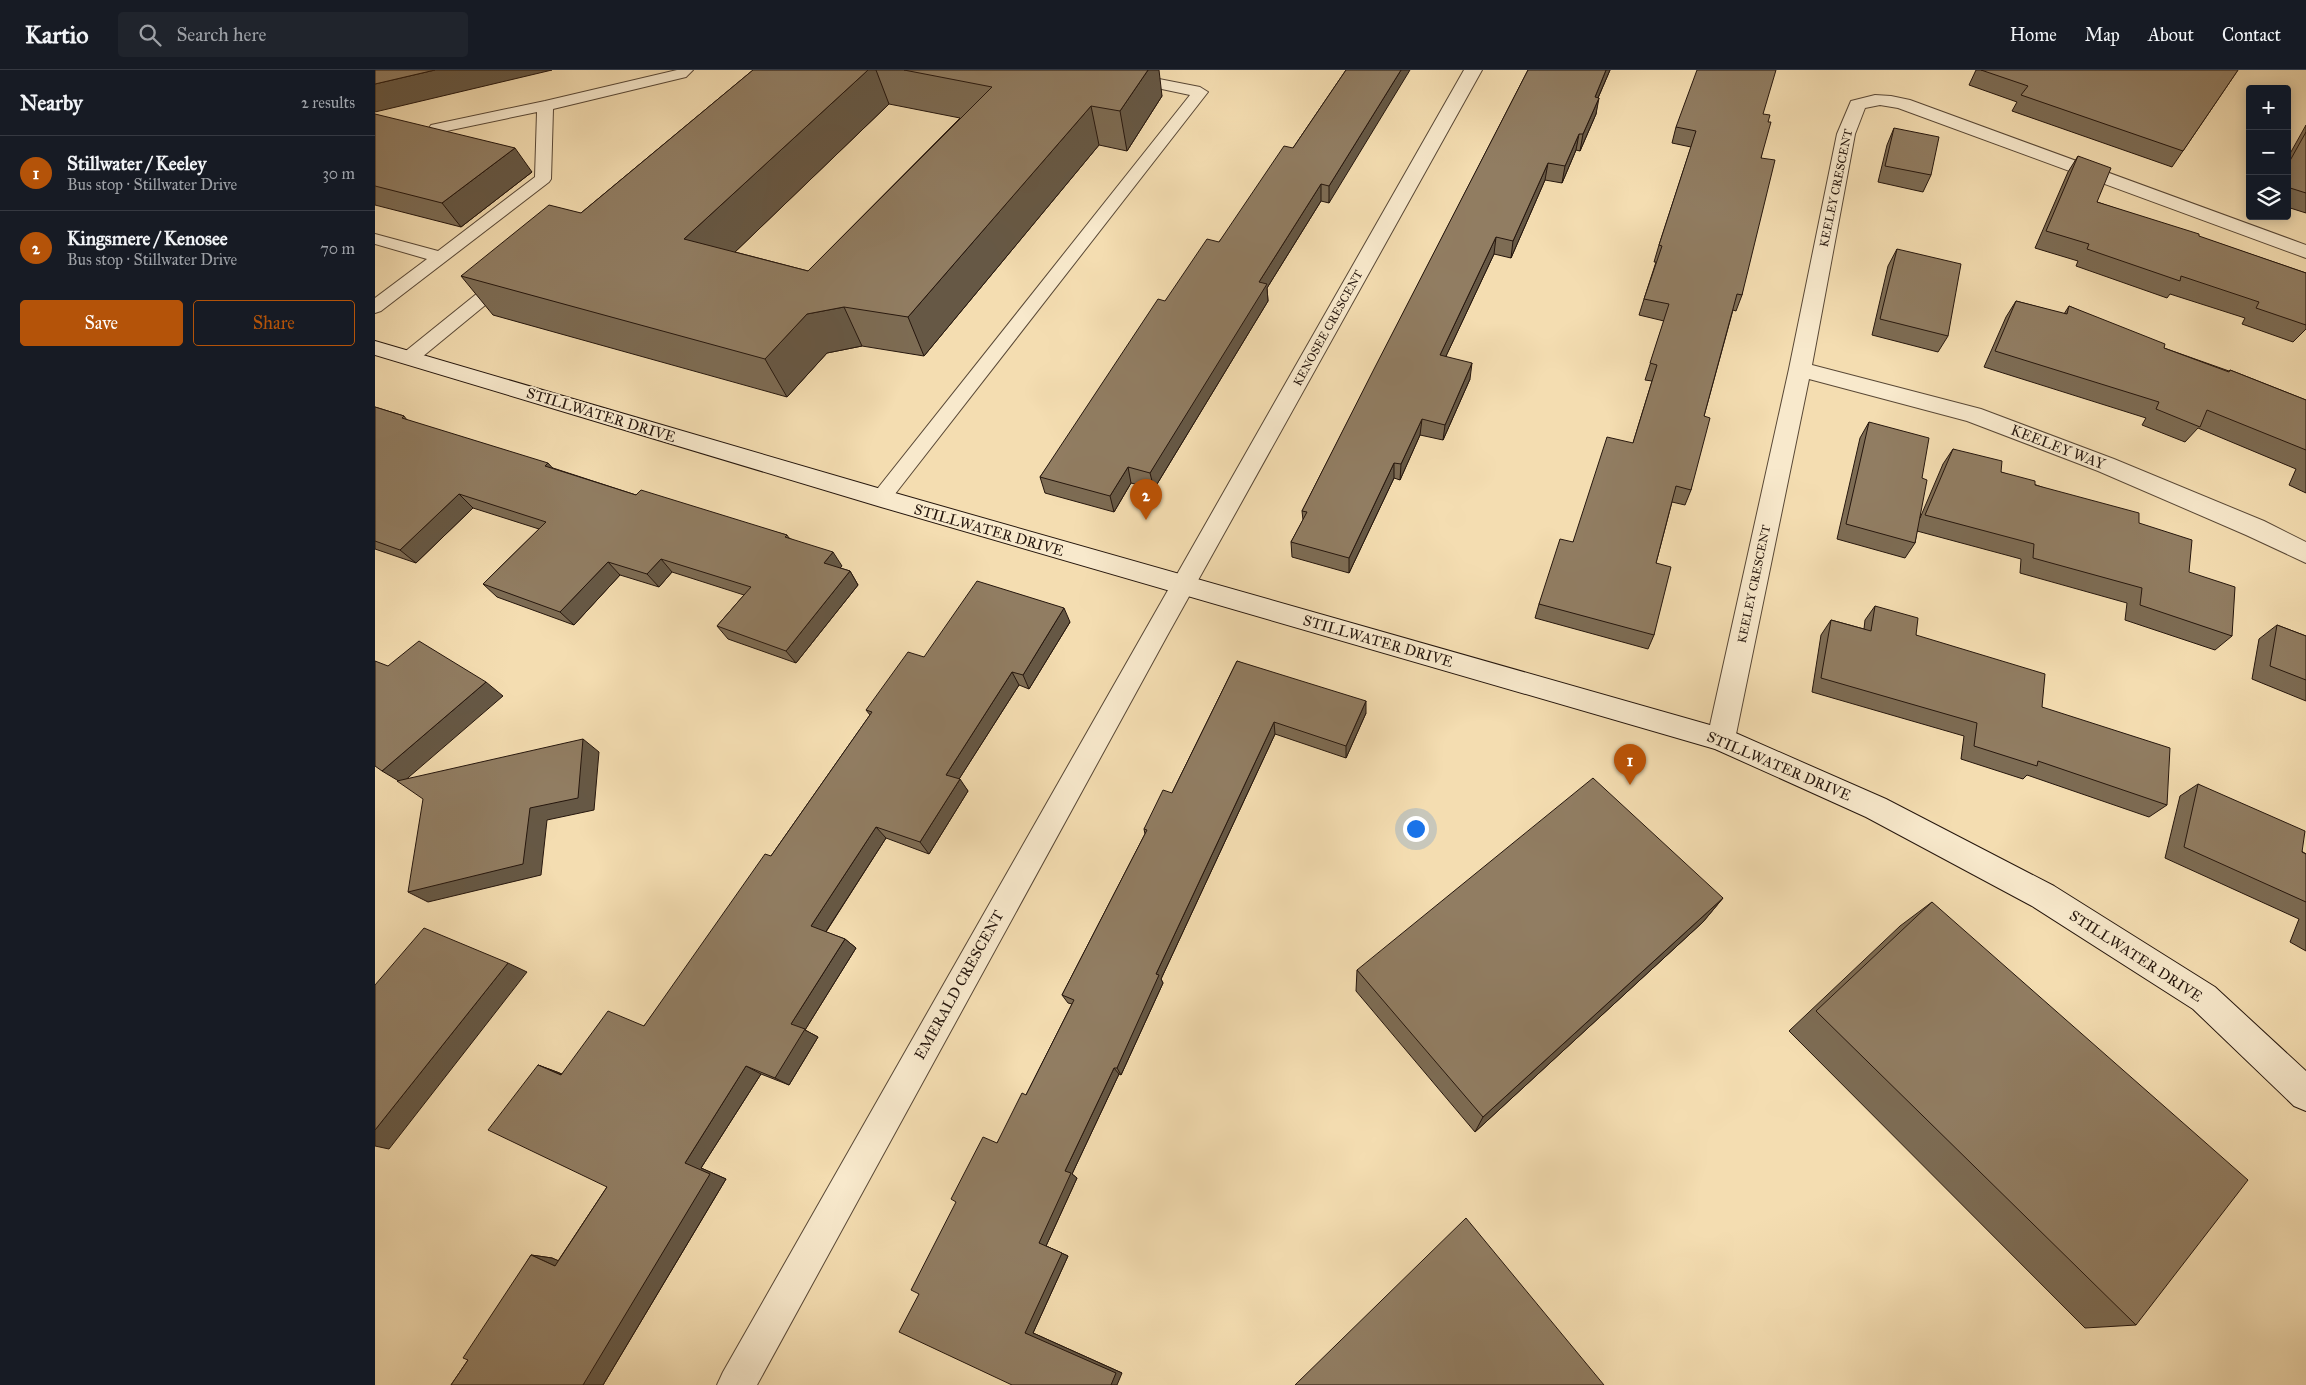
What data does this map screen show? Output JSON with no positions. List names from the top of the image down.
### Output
{
  "streets": {
    "street": [
      "KEELEY CRESCENT",
      "KENOSEE CRESCENT",
      "STILLWATER DRIVE",
      "KEELEY WAY",
      "EMERALD CRESCENT"
    ]
  },
  "crossings": [
    ["KEELEY CRESCENT", "STILLWATER DRIVE"],
    ["KEELEY CRESCENT", "KEELEY WAY"],
    ["KENOSEE CRESCENT", "STILLWATER DRIVE"],
    ["KENOSEE CRESCENT", "EMERALD CRESCENT"],
    ["STILLWATER DRIVE", "EMERALD CRESCENT"]
  ],
  "page": {
    "header": "Kartio",
    "search": "Search here",
    "nav": [
      "Home",
      "Map",
      "About",
      "Contact"
    ],
    "heading": ["Nearby", "2 results"],
    "map_buttons": ["+", "−"],
    "list": [
      {
        "mark": "1",
        "name": "Stillwater / Keeley",
        "note": "Bus stop · Stillwater Drive",
        "value": "30 m"
      },
      {
        "mark": "2",
        "name": "Kingsmere / Kenosee",
        "note": "Bus stop · Stillwater Drive",
        "value": "70 m"
      }
    ],
    "buttons": ["Save", "Share"],
    "pins": ["2", "1"]
  }
}
